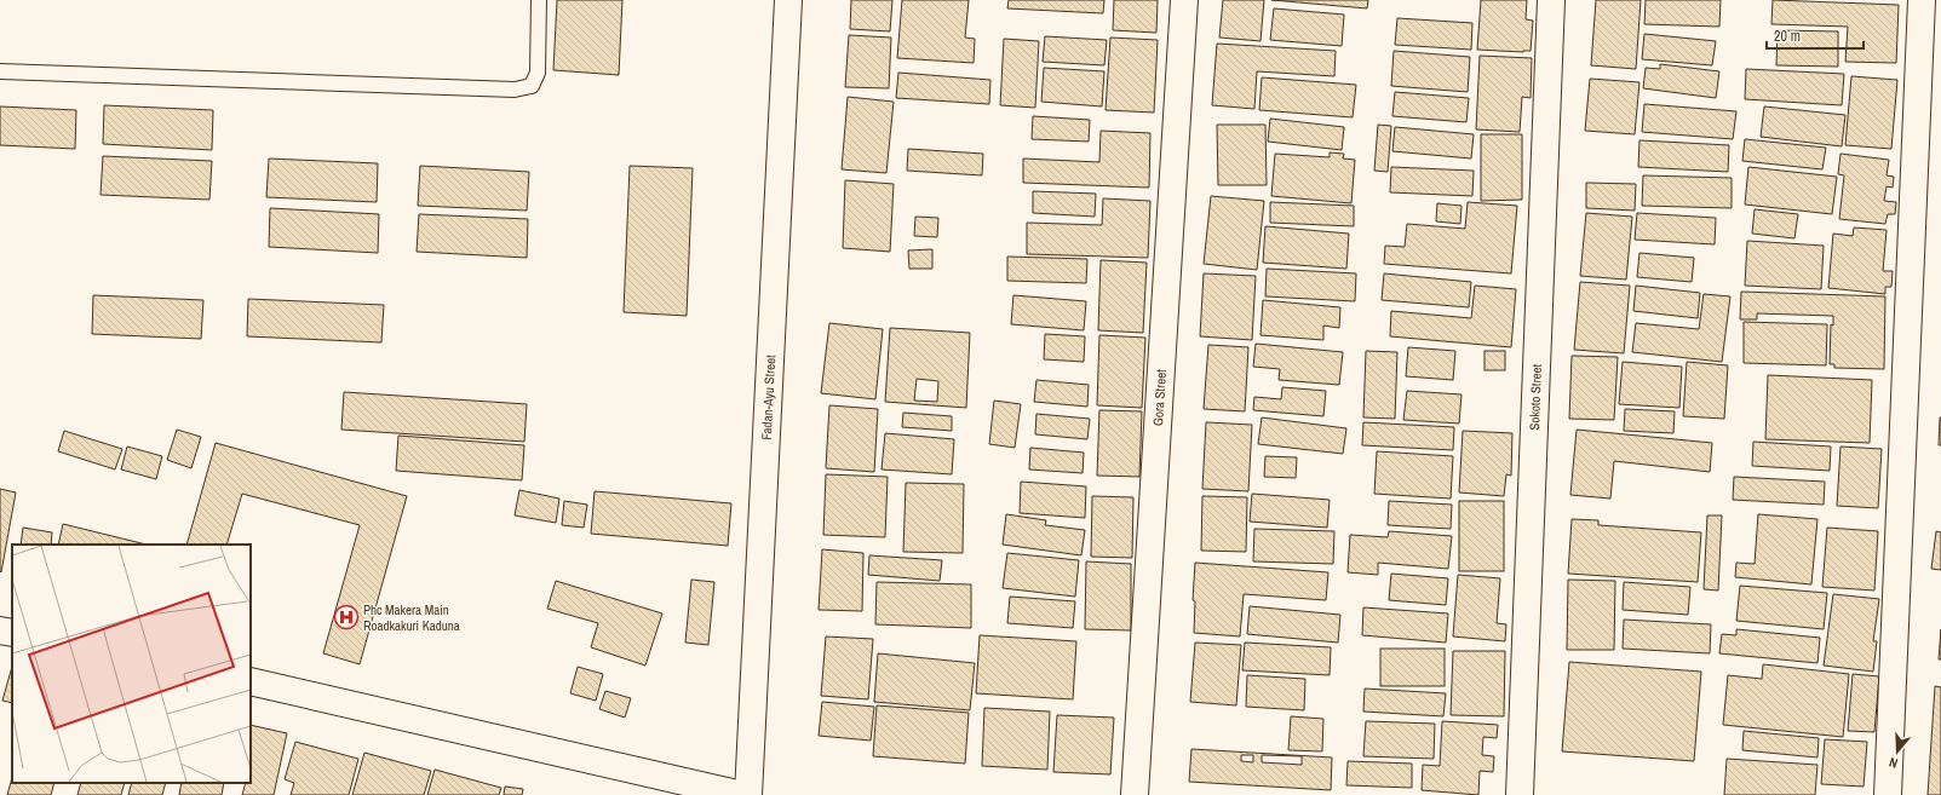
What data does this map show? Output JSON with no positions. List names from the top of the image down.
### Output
{
  "streets": {
    "street": ["Fadan-Ayu Street", "Gora Street", "Sokoto Street"]
  },
  "places": {
    "hospital": ["Phc Makera Main Roadkakuri Kaduna"]
  },
  "scale_bar": "20 m",
  "north": "bottom"
}
